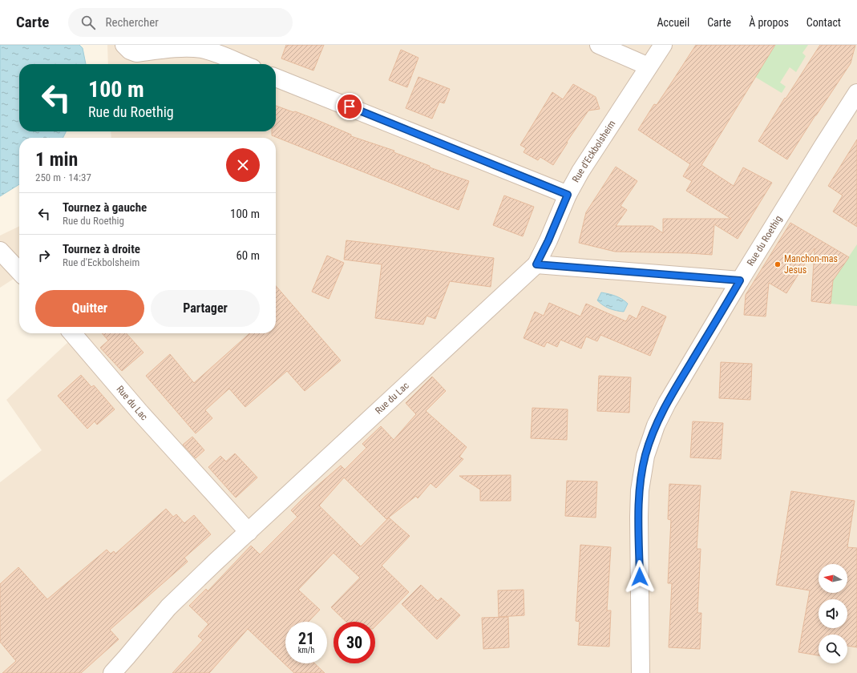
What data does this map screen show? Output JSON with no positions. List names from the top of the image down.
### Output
{
  "streets": {
    "street": ["Rue d'Eckbolsheim", "Rue du Roethig", "Rue du Lac"]
  },
  "crossings": [
    ["Rue d'Eckbolsheim", "Rue du Lac"]
  ],
  "places": ["Manchon-mas Jesus"],
  "north": "left",
  "page": {
    "header": "Carte",
    "search": "Rechercher",
    "nav": [
      "Accueil",
      "Carte",
      "À propos",
      "Contact"
    ],
    "turn": ["100 m", "Rue du Roethig"],
    "heading": ["1 min", "250 m · 14:37"],
    "list": [
      {
        "name": "Tournez à gauche",
        "note": "Rue du Roethig",
        "value": "100 m"
      },
      {
        "name": "Tournez à droite",
        "note": "Rue d'Eckbolsheim",
        "value": "60 m"
      }
    ],
    "buttons": ["Quitter", "Partager"],
    "speed": "21 km/h",
    "limit": "30"
  }
}
